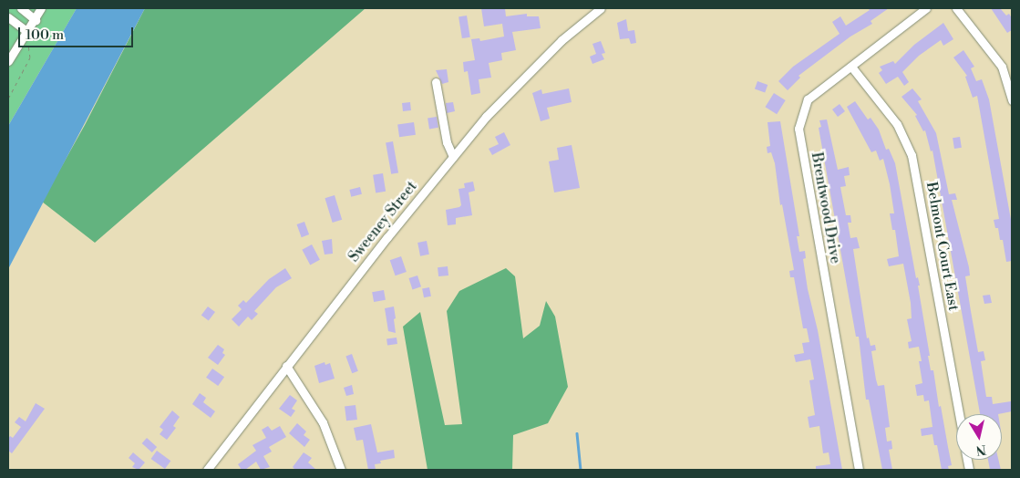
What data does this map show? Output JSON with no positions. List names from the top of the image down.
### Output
{
  "streets": {
    "street": ["Brentwood Drive", "Sweeney Street", "Belmont Court East"]
  },
  "crossings": [
    ["Brentwood Drive", "Belmont Court East"]
  ],
  "scale_bar": "100 m",
  "north": "bottom"
}
